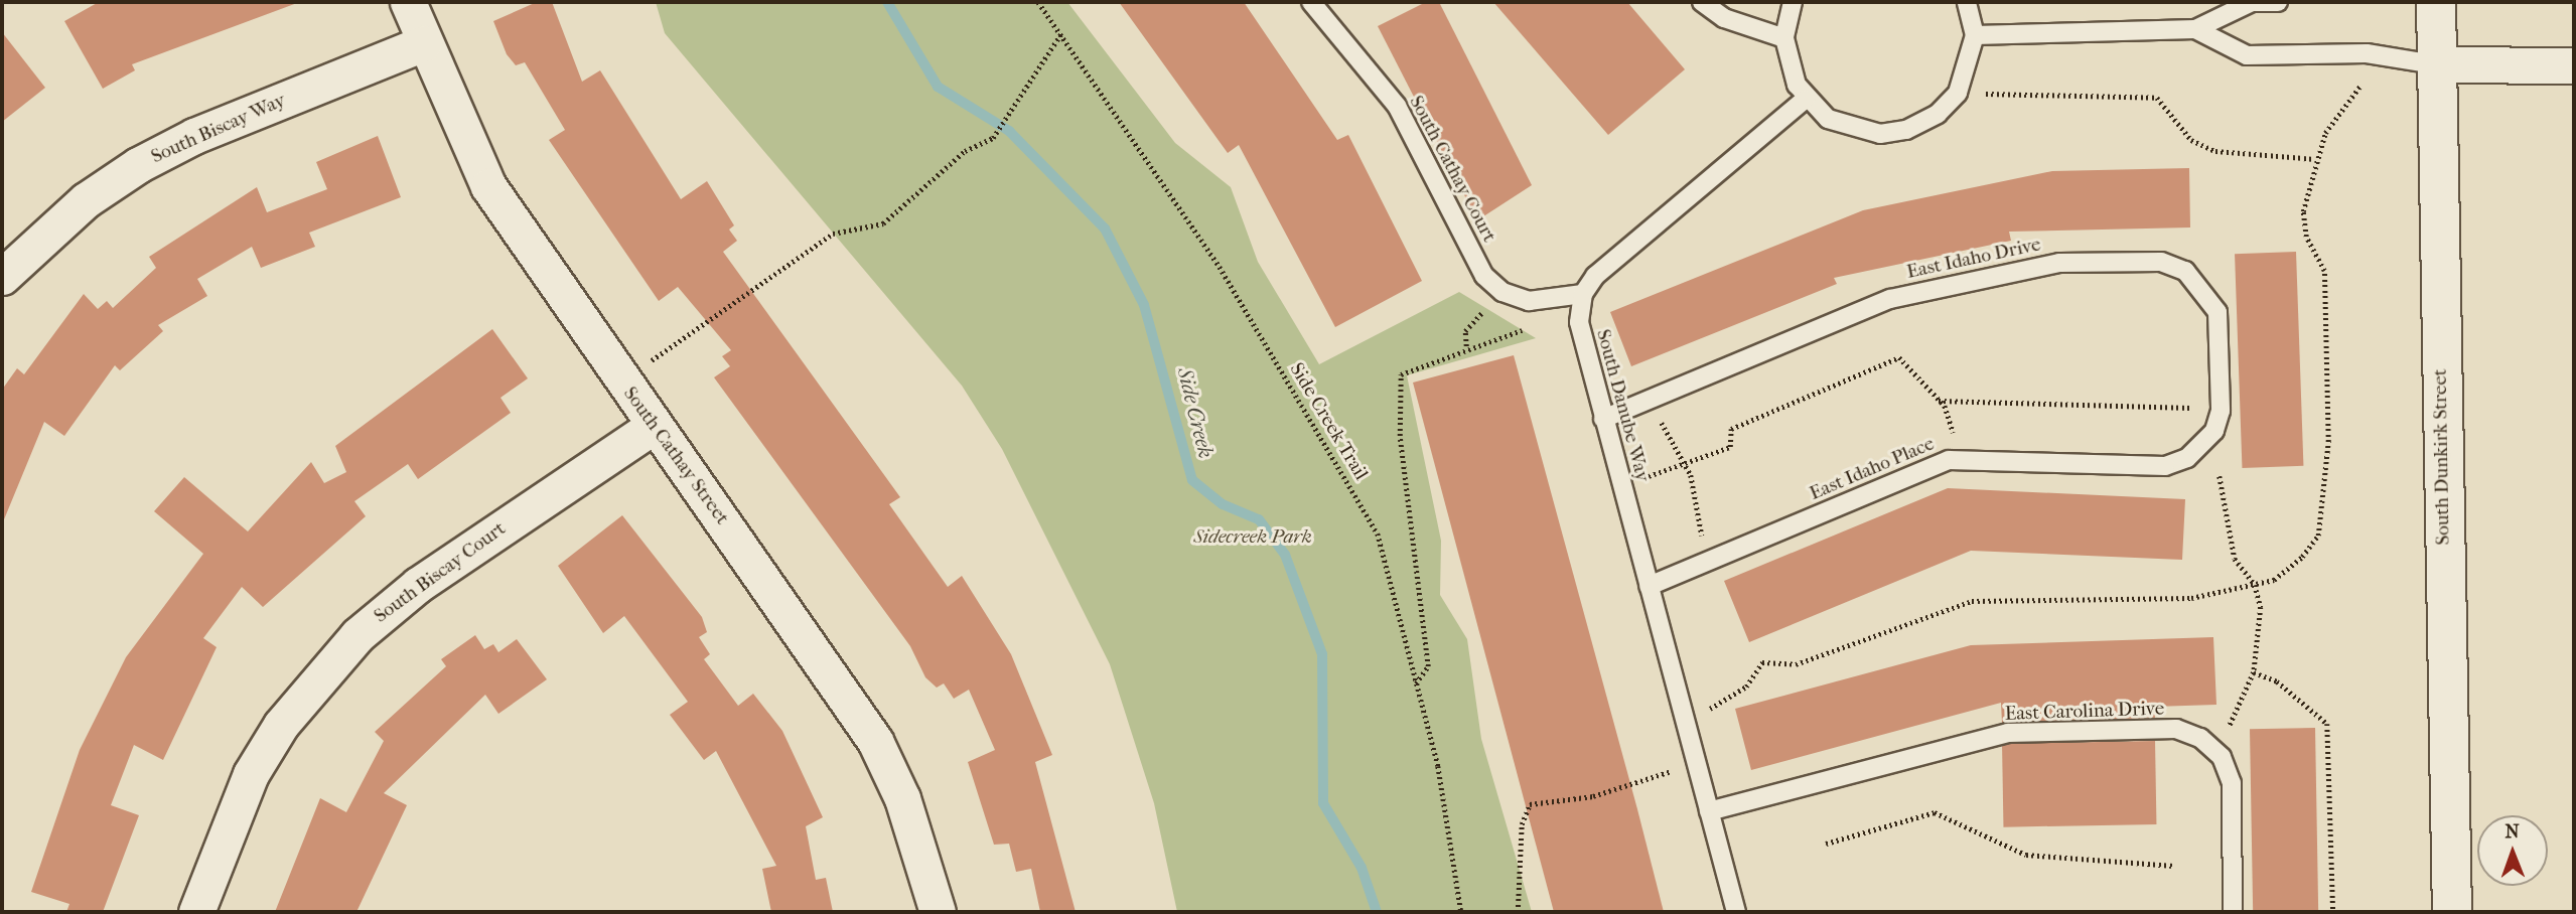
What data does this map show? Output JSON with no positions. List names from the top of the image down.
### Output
{
  "streets": {
    "main road": ["South Dunkirk Street"],
    "street": ["South Biscay Way", "South Cathay Street", "South Biscay Court"],
    "lane": [
      "South Cathay Court",
      "East Idaho Drive",
      "South Danube Way",
      "East Idaho Place",
      "East Carolina Drive"
    ],
    "path": ["Side Creek Trail"]
  },
  "crossings": [
    ["South Biscay Way", "South Cathay Street"],
    ["East Idaho Drive", "South Danube Way"],
    ["East Idaho Drive", "East Idaho Place"],
    ["South Danube Way", "East Idaho Place"],
    ["South Danube Way", "East Carolina Drive"],
    ["South Cathay Street", "South Biscay Court"]
  ],
  "water": ["Side Creek"],
  "parks": ["Sidecreek Park"],
  "north": "top"
}
